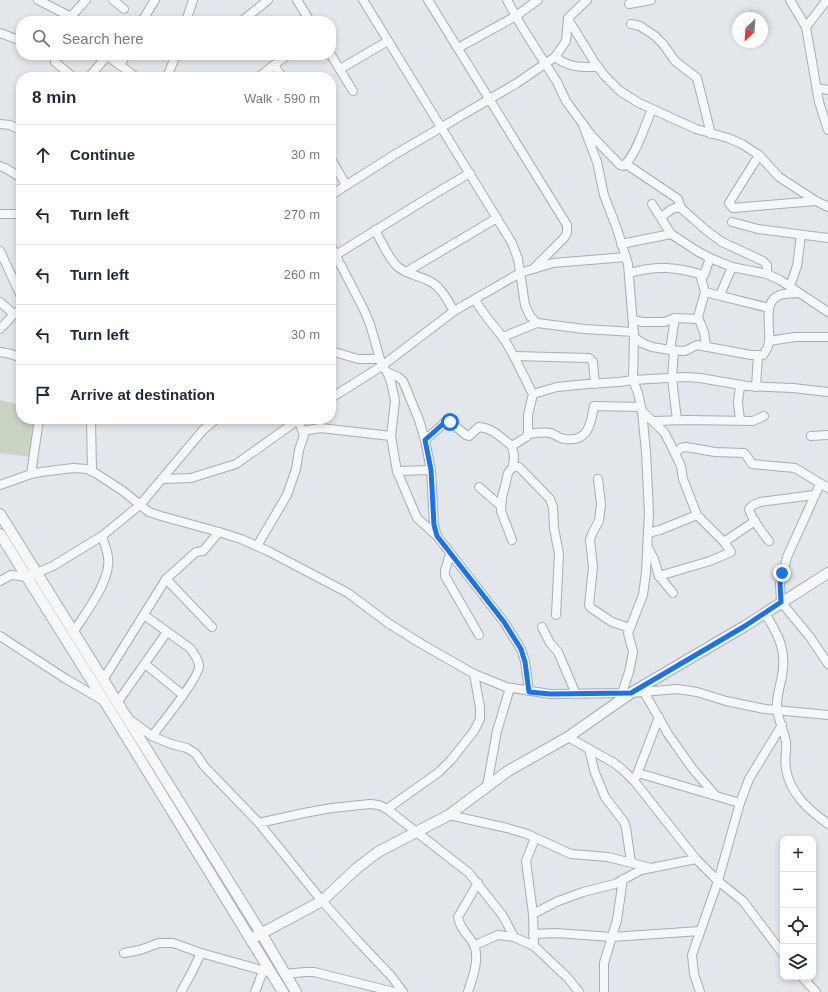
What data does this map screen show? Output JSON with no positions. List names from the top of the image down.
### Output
{
  "north": "bottom left",
  "page": {
    "search": "Search here",
    "heading": ["8 min", "Walk · 590 m"],
    "list": [
      ["Continue", "30 m"],
      ["Turn left", "270 m"],
      ["Turn left", "260 m"],
      ["Turn left", "30 m"],
      "Arrive at destination"
    ],
    "map_buttons": ["+", "−"]
  }
}
